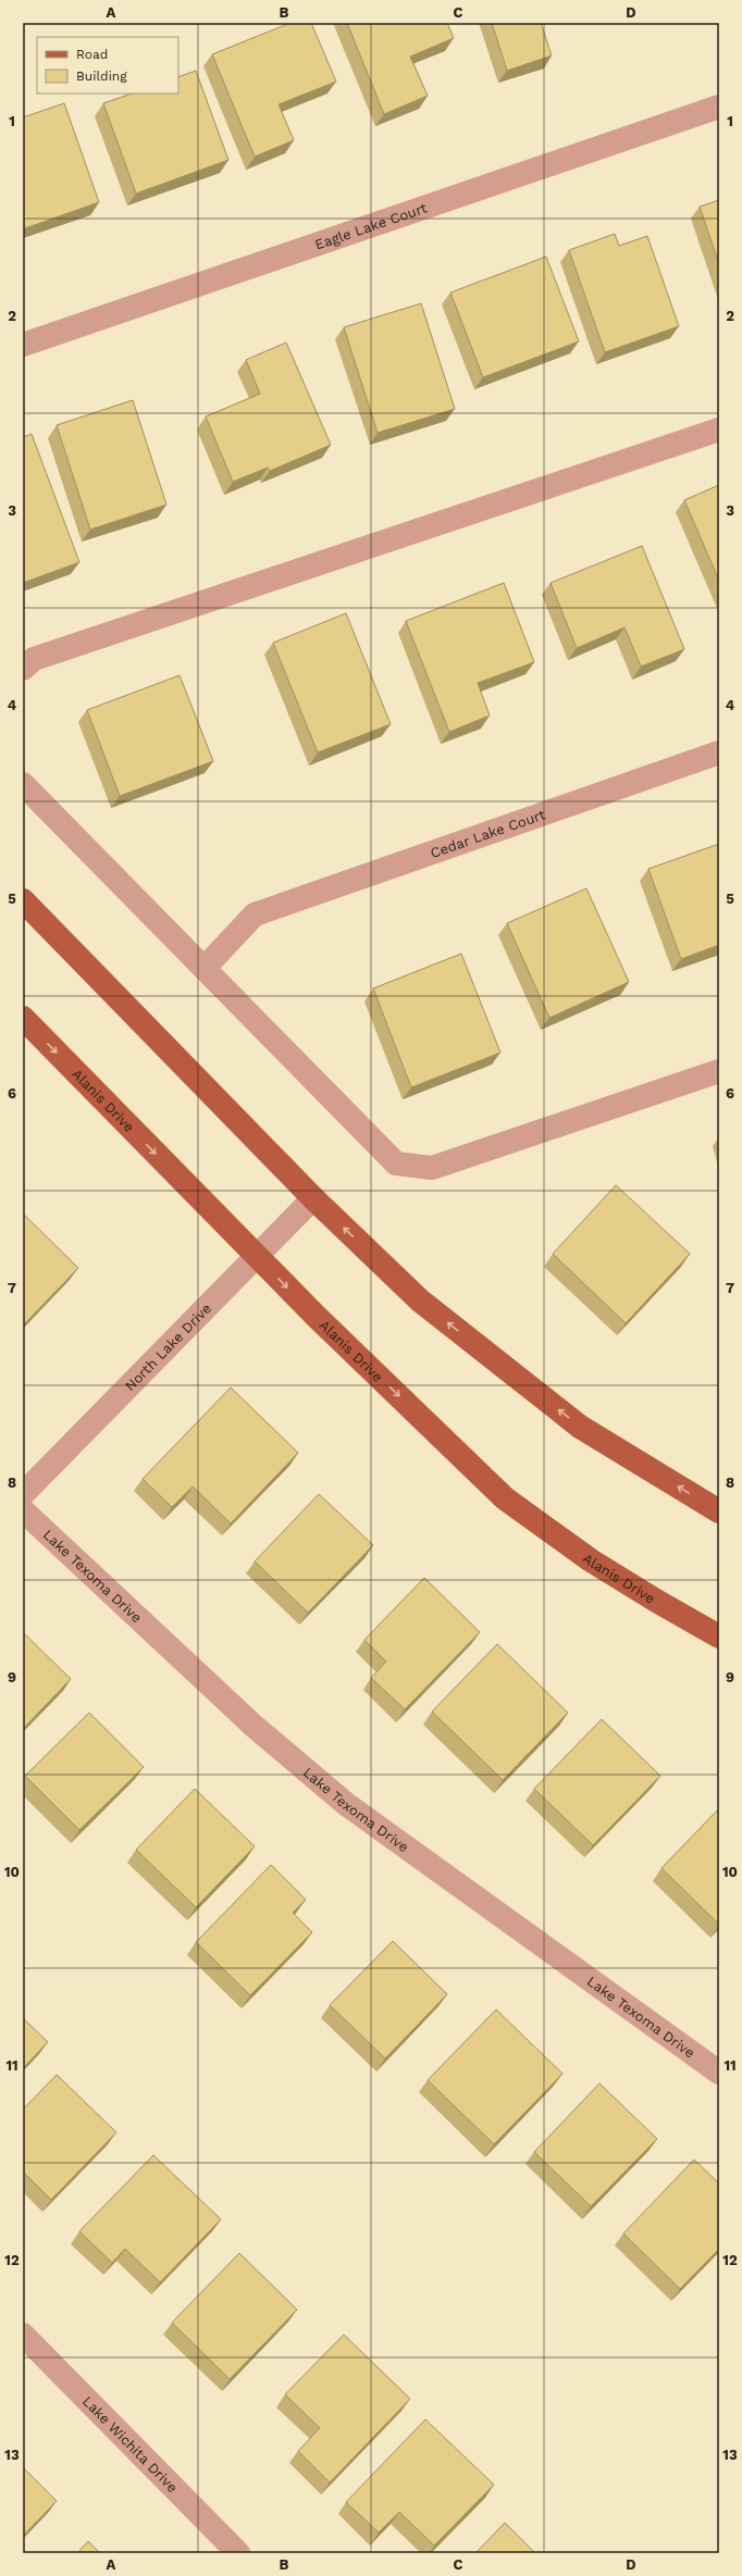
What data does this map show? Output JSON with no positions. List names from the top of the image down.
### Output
{
  "streets": {
    "main road": ["Alanis Drive"],
    "street": [
      "Eagle Lake Court",
      "Cedar Lake Court",
      "North Lake Drive",
      "Lake Texoma Drive",
      "Lake Wichita Drive"
    ]
  },
  "crossings": [
    ["Alanis Drive", "North Lake Drive"]
  ],
  "legend": ["Road", "Building"],
  "grid": {
    "columns": [
      "A",
      "B",
      "C",
      "D"
    ],
    "rows": [
      "1",
      "2",
      "3",
      "4",
      "5",
      "6",
      "7",
      "8",
      "9",
      "10",
      "11",
      "12",
      "13"
    ]
  }
}
